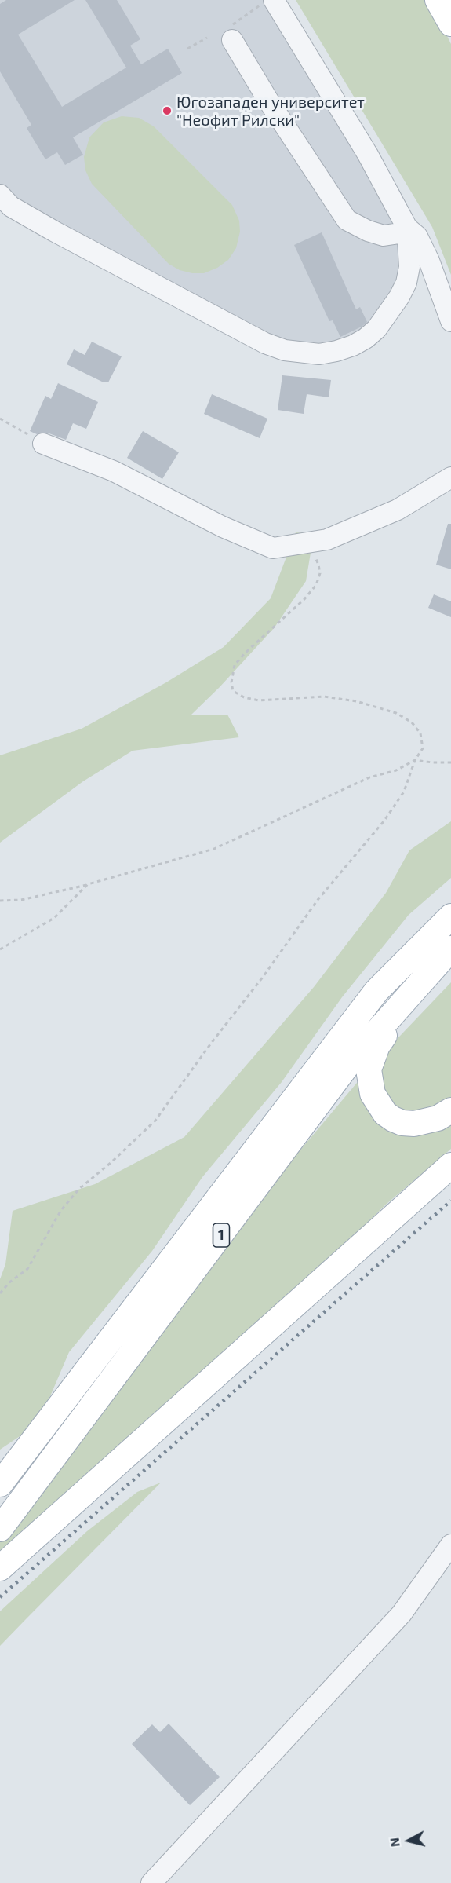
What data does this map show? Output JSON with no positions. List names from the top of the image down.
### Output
{
  "streets": {
    "main road": ["1"]
  },
  "places": ["Югозападен университет \"Неофит Рилски\""],
  "north": "left"
}
